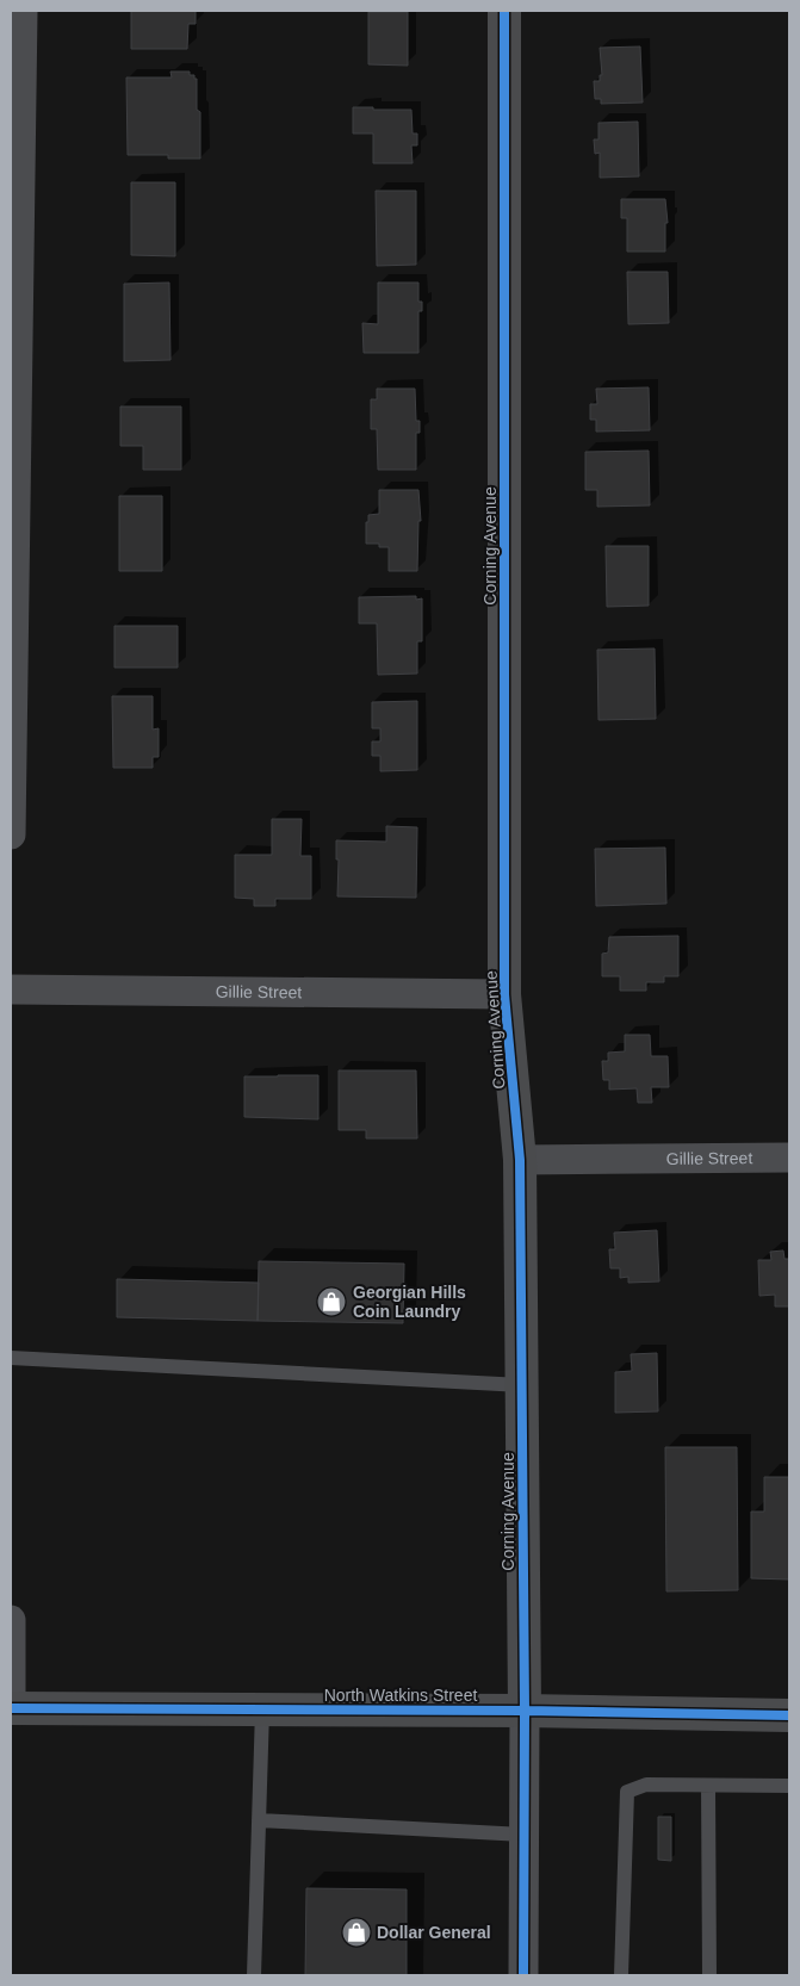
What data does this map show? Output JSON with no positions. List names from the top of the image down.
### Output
{
  "streets": {
    "street": ["Corning Avenue", "Gillie Street", "North Watkins Street"]
  },
  "crossings": [
    ["Corning Avenue", "Gillie Street"],
    ["Corning Avenue", "North Watkins Street"]
  ],
  "places": {
    "shop": ["Georgian Hills Coin Laundry", "Dollar General"]
  }
}
